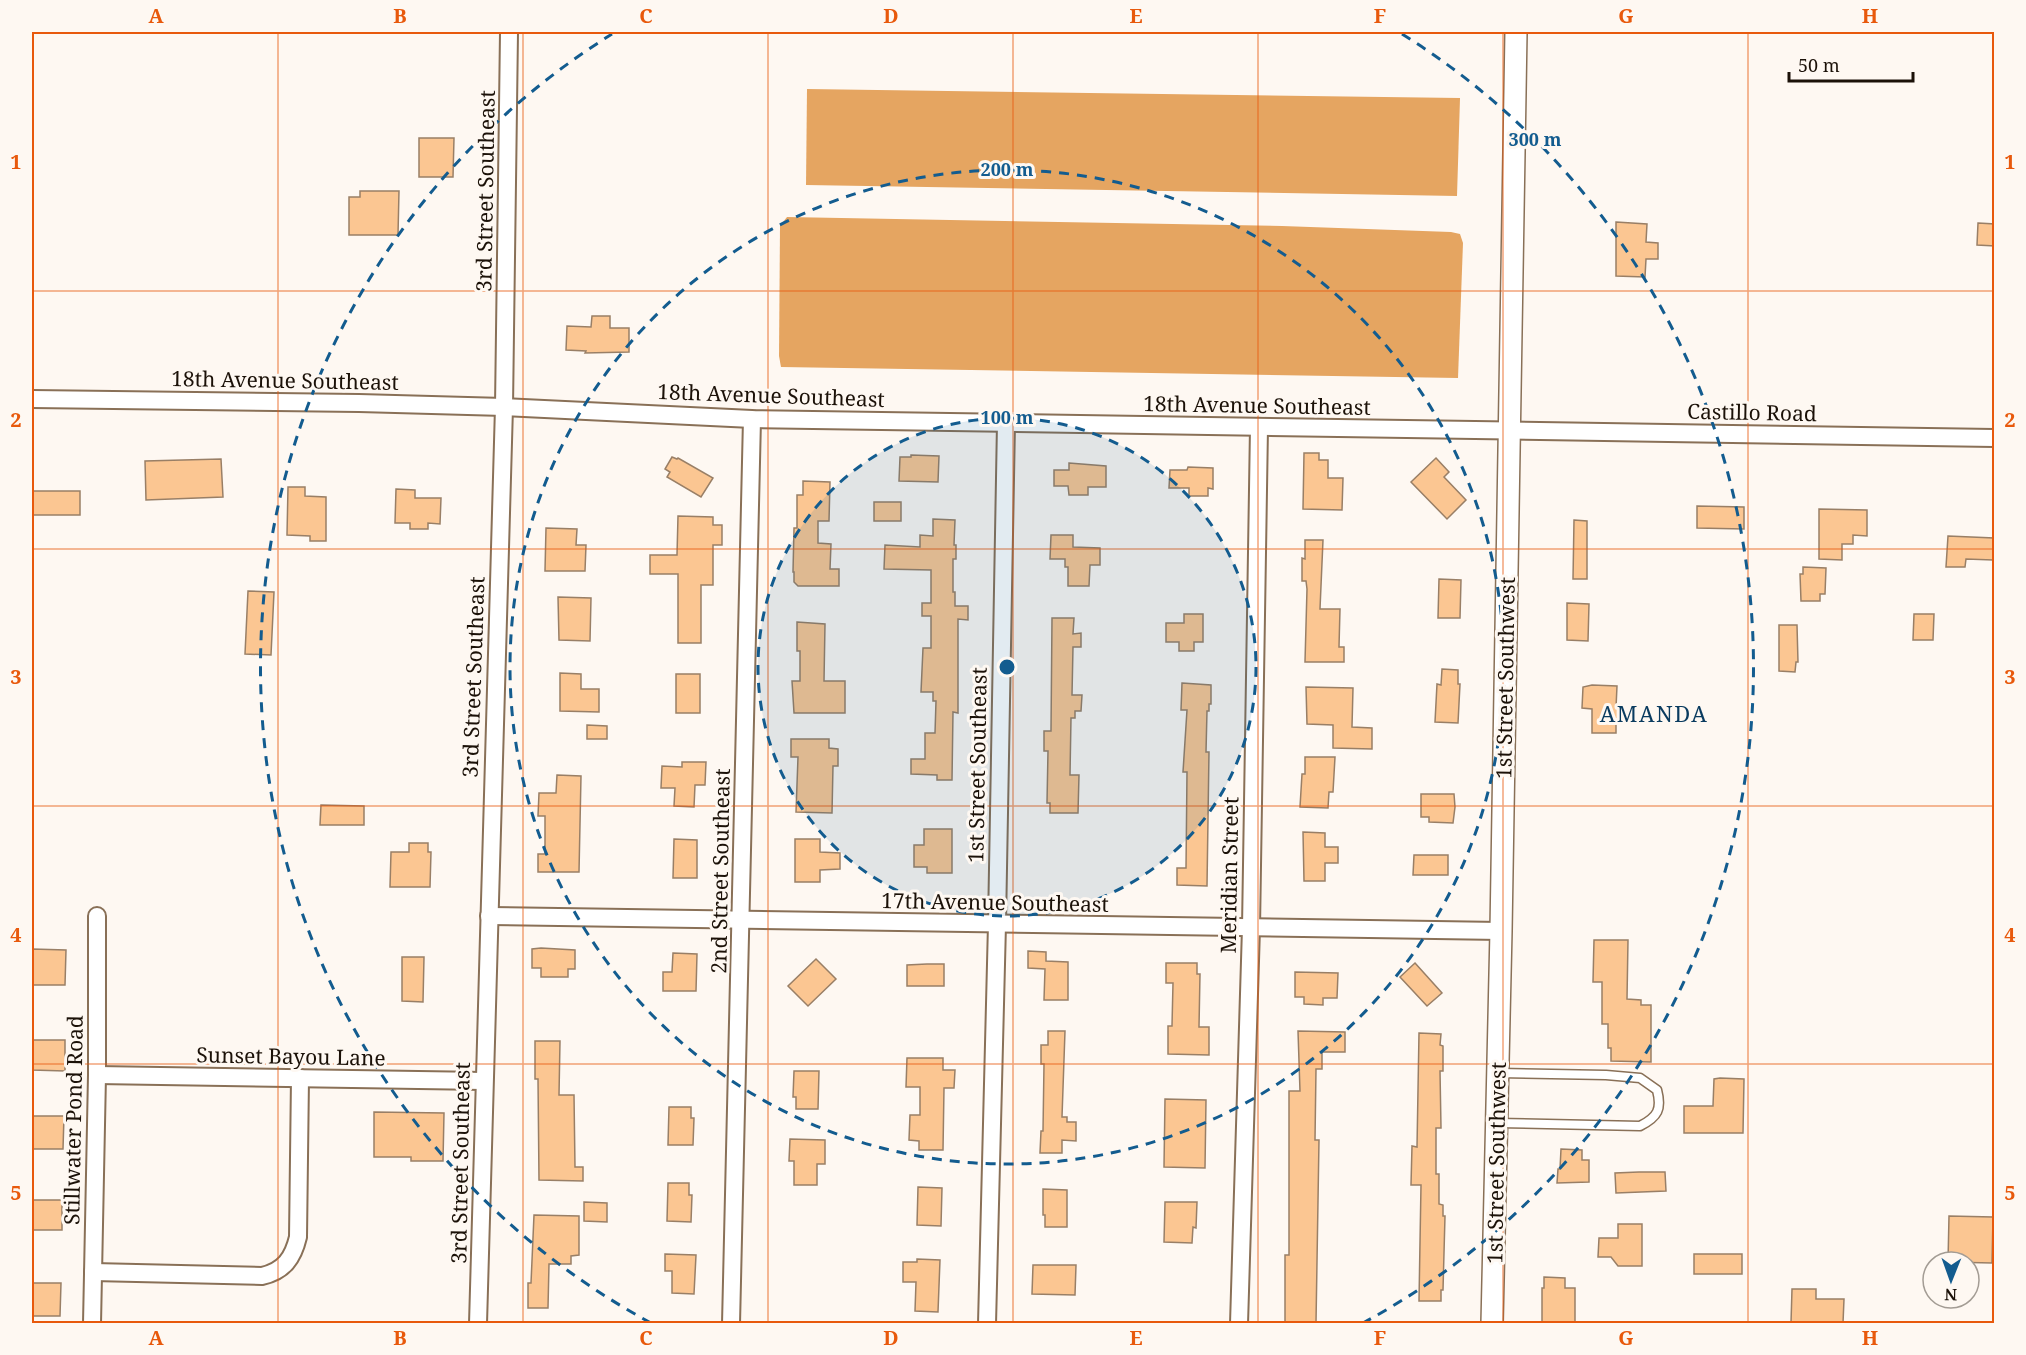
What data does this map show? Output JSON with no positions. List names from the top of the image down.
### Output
{
  "streets": {
    "street": [
      "3rd Street Southeast",
      "18th Avenue Southeast",
      "Castillo Road",
      "1st Street Southwest",
      "1st Street Southeast",
      "2nd Street Southeast",
      "Meridian Street",
      "17th Avenue Southeast",
      "Sunset Bayou Lane",
      "Stillwater Pond Road"
    ]
  },
  "crossings": [
    ["3rd Street Southeast", "18th Avenue Southeast"],
    ["3rd Street Southeast", "17th Avenue Southeast"],
    ["3rd Street Southeast", "Sunset Bayou Lane"],
    ["18th Avenue Southeast", "Castillo Road"],
    ["18th Avenue Southeast", "1st Street Southwest"],
    ["18th Avenue Southeast", "1st Street Southeast"],
    ["18th Avenue Southeast", "2nd Street Southeast"],
    ["18th Avenue Southeast", "Meridian Street"],
    ["Castillo Road", "1st Street Southwest"],
    ["1st Street Southwest", "17th Avenue Southeast"],
    ["1st Street Southeast", "17th Avenue Southeast"],
    ["2nd Street Southeast", "17th Avenue Southeast"],
    ["Meridian Street", "17th Avenue Southeast"],
    ["Sunset Bayou Lane", "Stillwater Pond Road"]
  ],
  "districts": ["AMANDA"],
  "scale_bar": "50 m",
  "north": "bottom",
  "grid": {
    "columns": [
      "A",
      "B",
      "C",
      "D",
      "E",
      "F",
      "G",
      "H"
    ],
    "rows": [
      "1",
      "2",
      "3",
      "4",
      "5"
    ]
  },
  "rings": ["300 m", "200 m", "100 m"]
}
